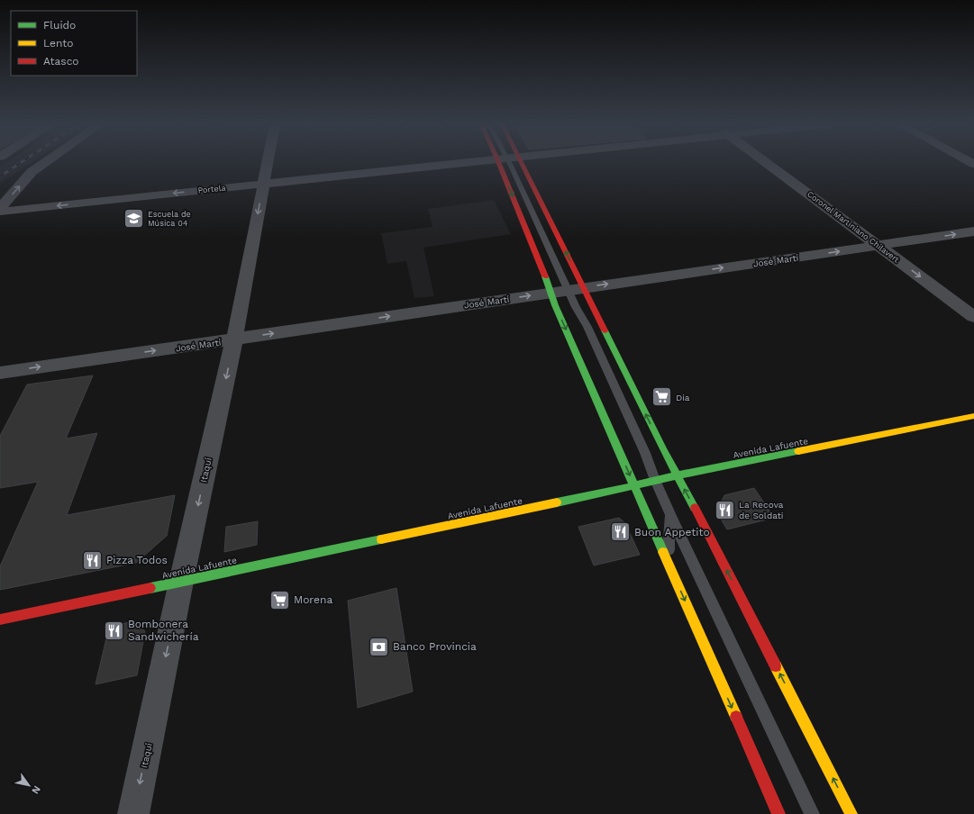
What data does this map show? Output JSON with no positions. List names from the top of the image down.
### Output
{
  "streets": {
    "main road": ["Avenida Lafuente"],
    "street": [
      "Portela",
      "Coronel Martiniano Chilavert",
      "José Martí",
      "Itaqui"
    ]
  },
  "crossings": [
    ["Portela", "Itaqui"],
    ["Coronel Martiniano Chilavert", "José Martí"],
    ["José Martí", "Itaqui"],
    ["Avenida Lafuente", "Itaqui"]
  ],
  "one_way": [
    "Portela",
    "Coronel Martiniano Chilavert",
    "José Martí",
    "Itaqui"
  ],
  "places": {
    "school or university": ["Escuela de Música 04"],
    "supermarket": ["Dia", "Morena"],
    "restaurant": [
      "La Recova de Soldati",
      "Buon Appetito",
      "Pizza Todos",
      "Bombonera Sandwichería"
    ],
    "bank": ["Banco Provincia"]
  },
  "legend": ["Fluido", "Lento", "Atasco"],
  "north": "bottom right"
}
